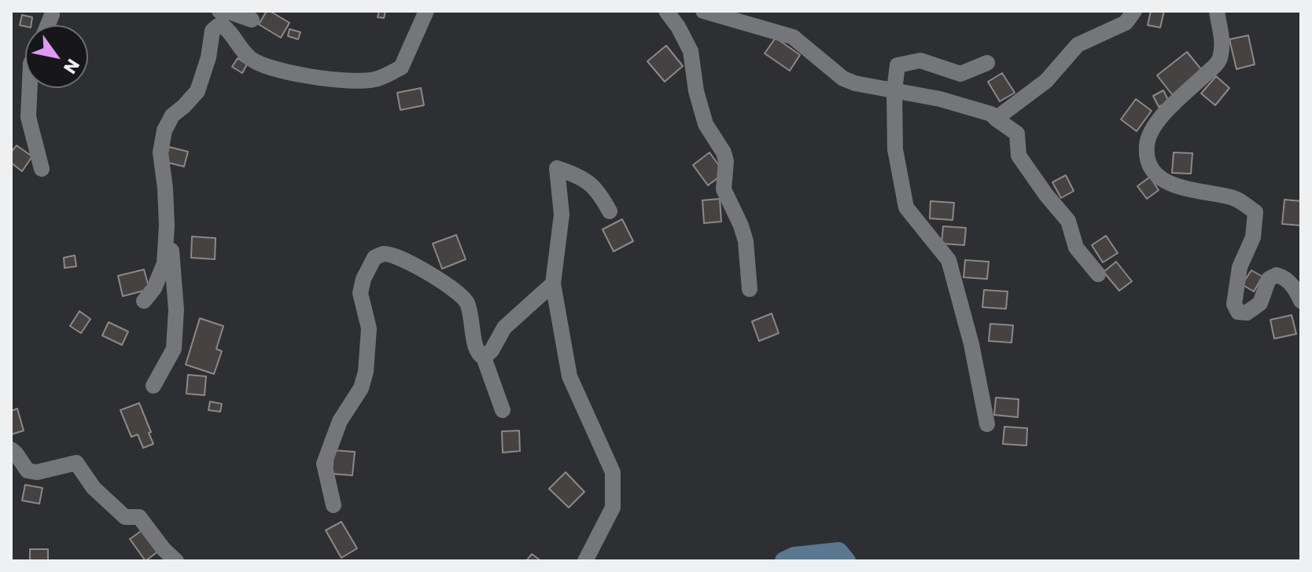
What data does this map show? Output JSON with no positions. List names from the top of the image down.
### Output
{
  "north": "bottom right"
}
